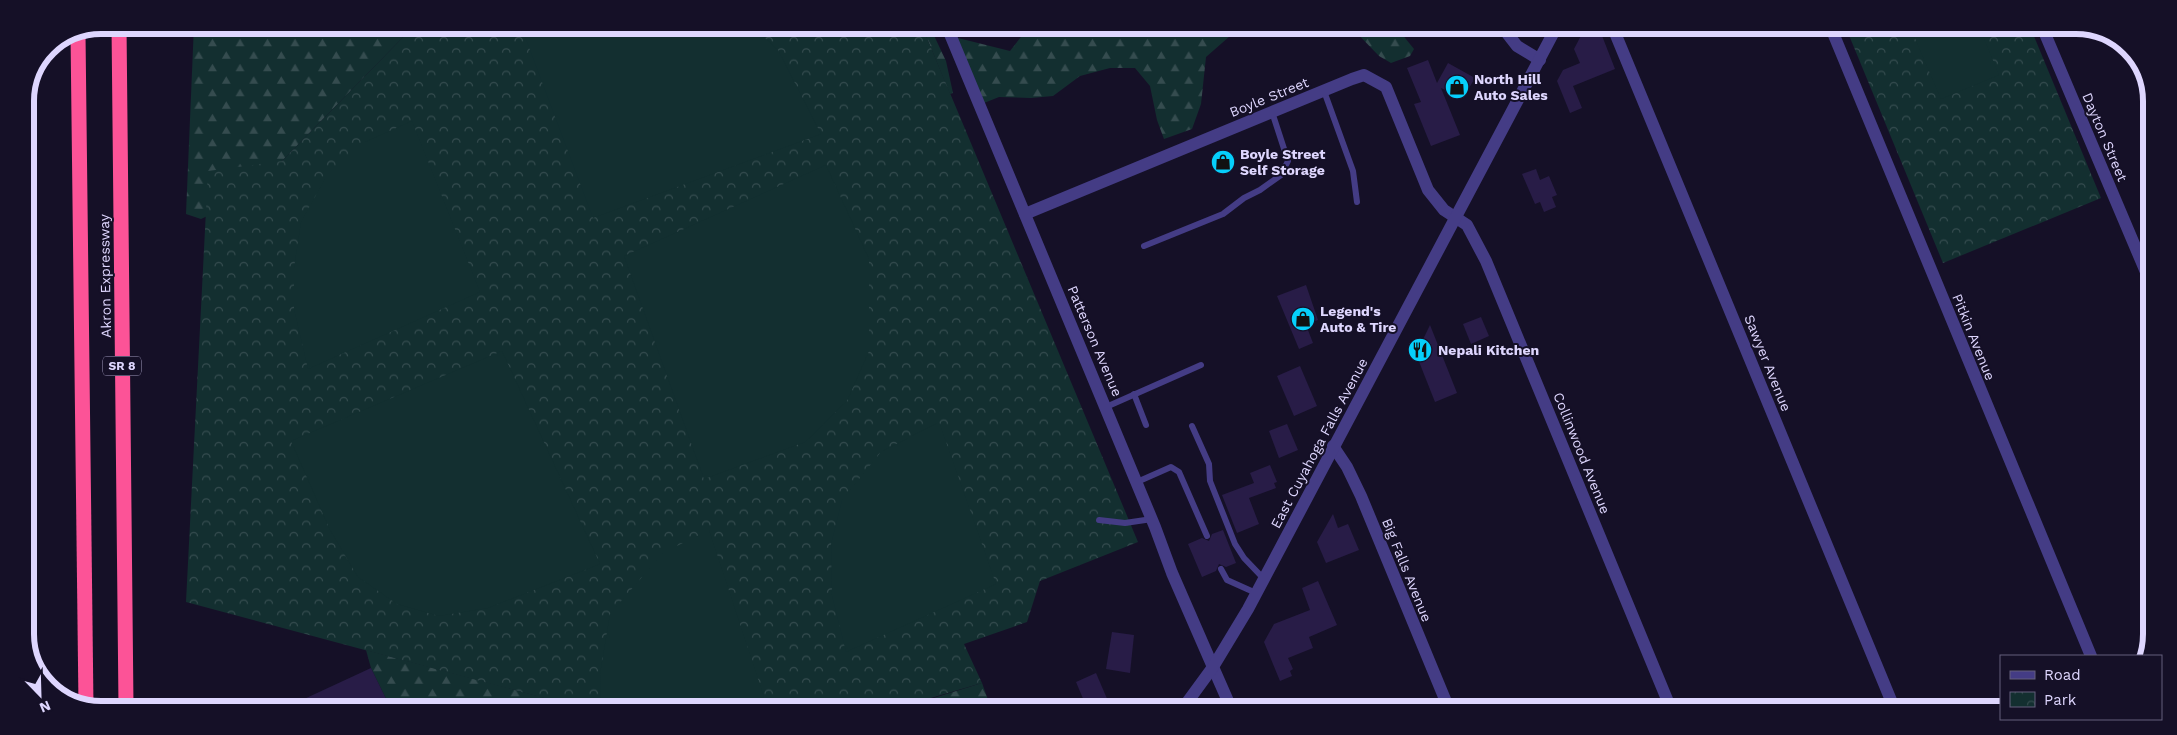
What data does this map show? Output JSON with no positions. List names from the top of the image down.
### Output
{
  "streets": {
    "highway": ["Akron Expressway", "SR 8"],
    "street": [
      "Boyle Street",
      "Dayton Street",
      "Pitkin Avenue",
      "Patterson Avenue",
      "Sawyer Avenue",
      "East Cuyahoga Falls Avenue",
      "Collinwood Avenue",
      "Big Falls Avenue"
    ]
  },
  "crossings": [
    ["Boyle Street", "Patterson Avenue"],
    ["Boyle Street", "East Cuyahoga Falls Avenue"],
    ["Boyle Street", "Collinwood Avenue"],
    ["Patterson Avenue", "East Cuyahoga Falls Avenue"],
    ["East Cuyahoga Falls Avenue", "Collinwood Avenue"],
    ["East Cuyahoga Falls Avenue", "Big Falls Avenue"]
  ],
  "places": {
    "shop": ["North Hill Auto Sales", "Boyle Street Self Storage", "Legend's Auto & Tire"],
    "restaurant": ["Nepali Kitchen"]
  },
  "legend": ["Road", "Park"],
  "north": "bottom right"
}
